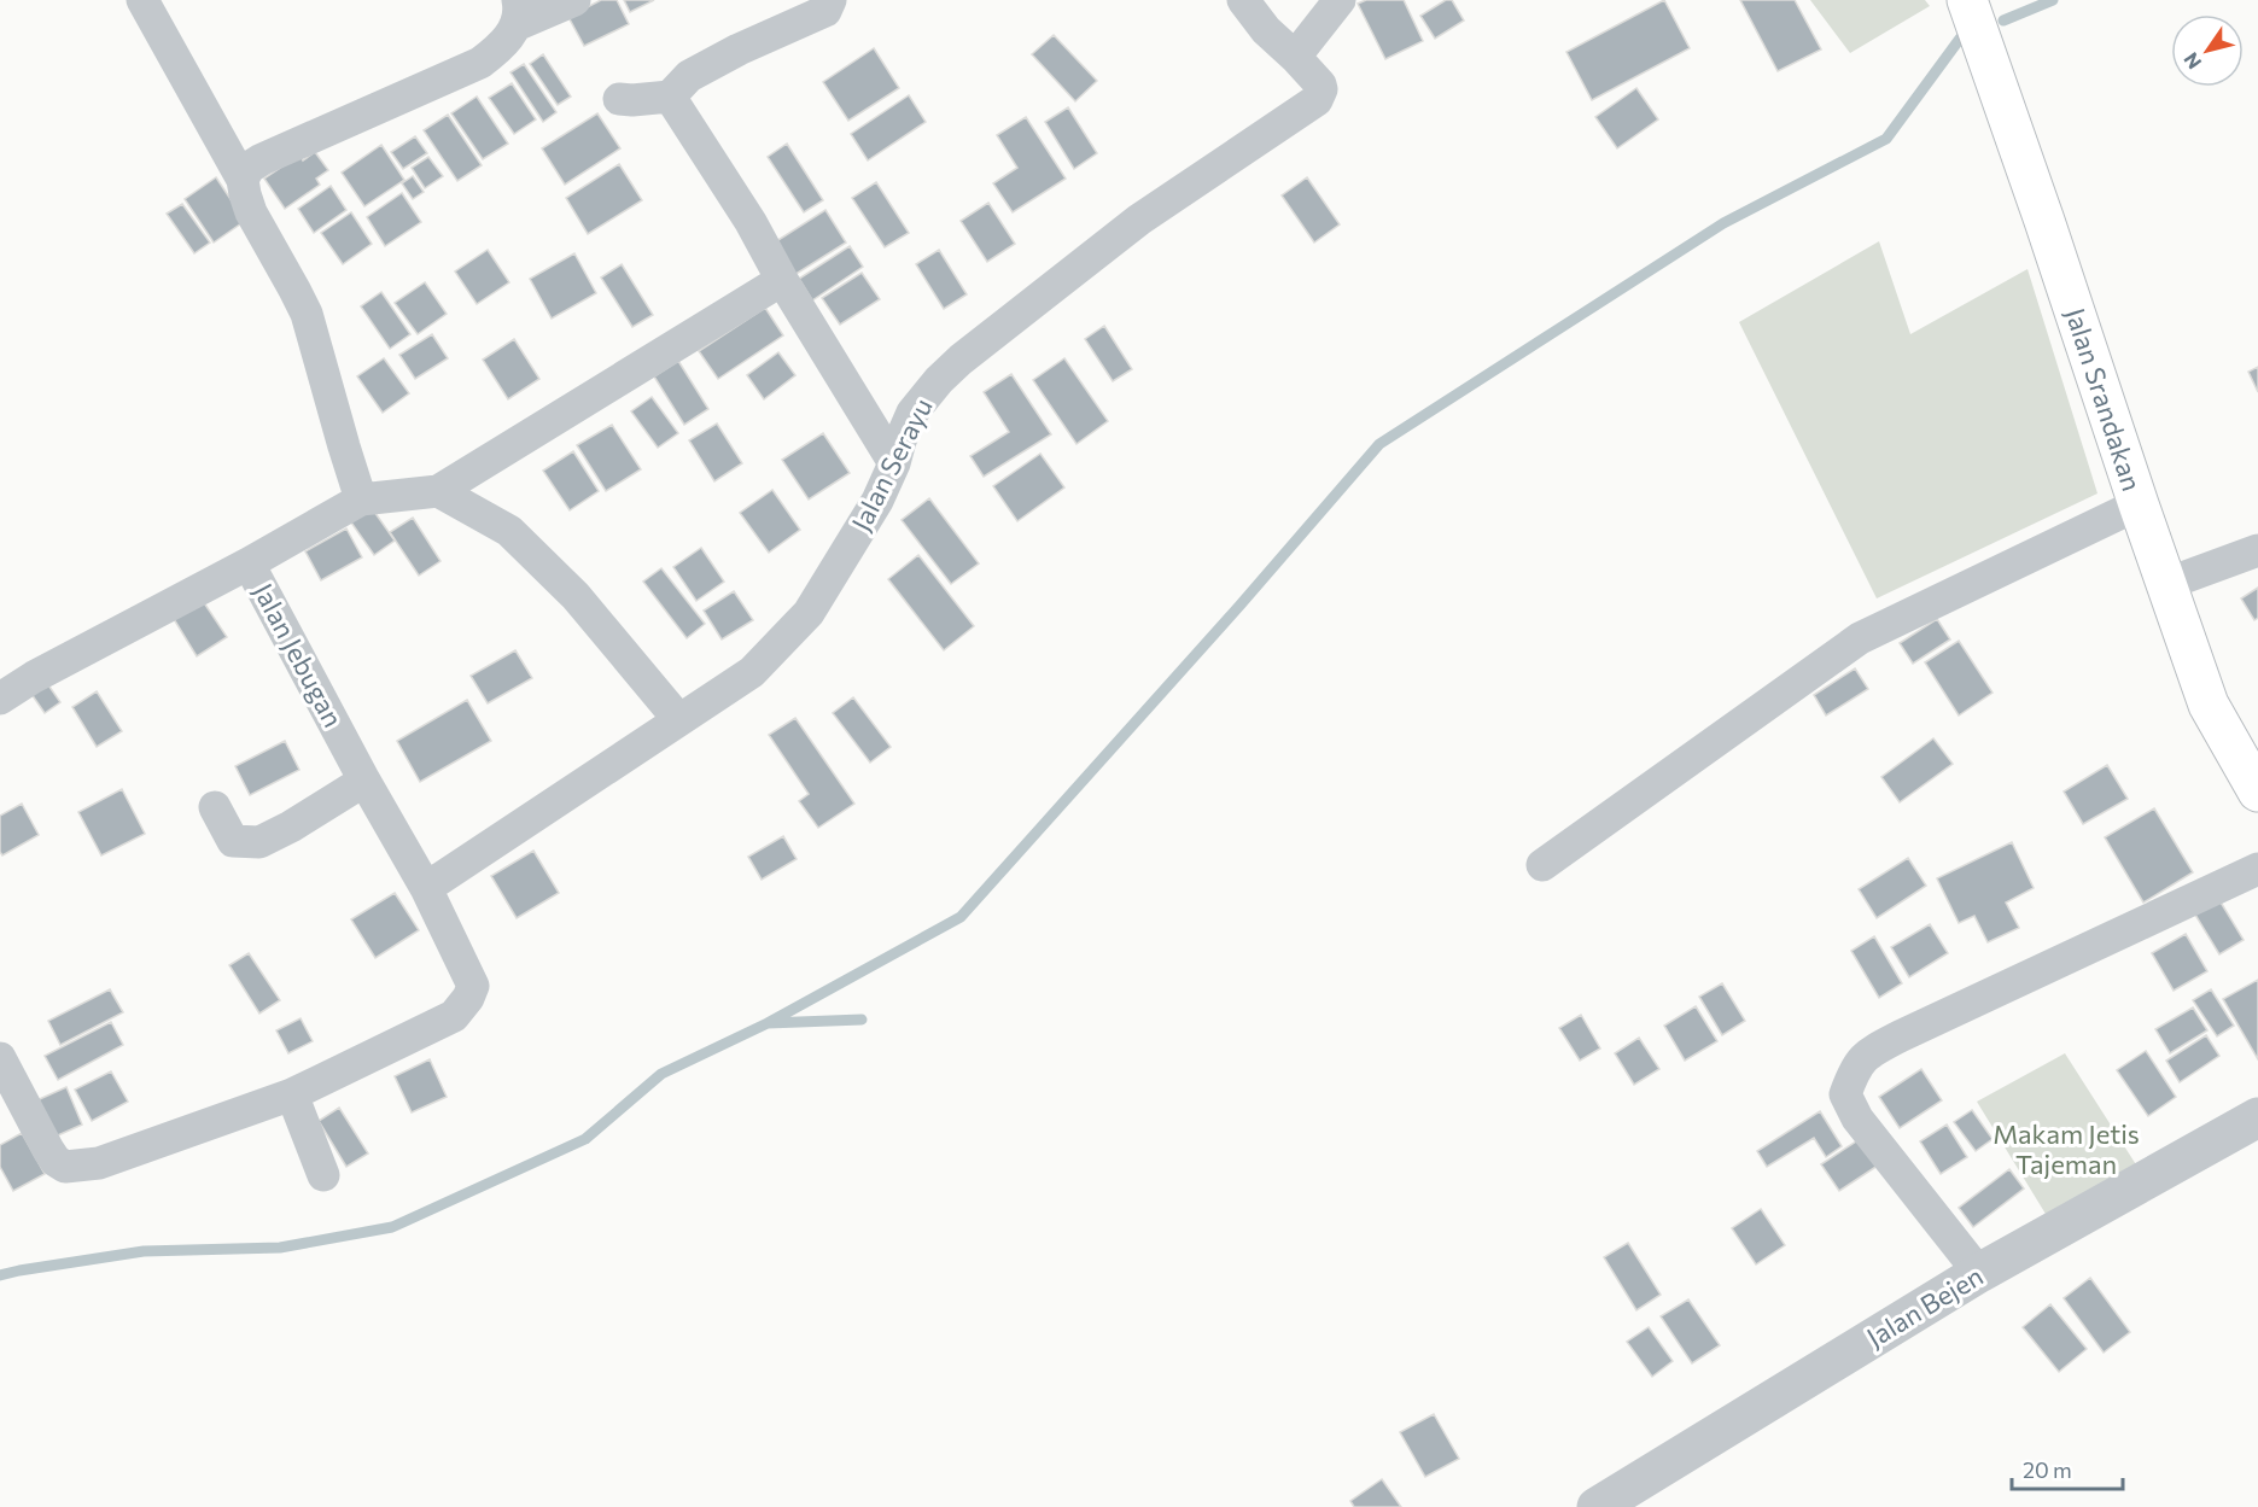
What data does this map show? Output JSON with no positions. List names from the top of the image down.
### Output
{
  "streets": {
    "main road": ["Jalan Srandakan"],
    "street": ["Jalan Serayu", "Jalan Jebugan", "Jalan Bejen"]
  },
  "crossings": [
    ["Jalan Serayu", "Jalan Jebugan"]
  ],
  "parks": ["Makam Jetis Tajeman"],
  "scale_bar": "20 m",
  "north": "bottom left"
}
